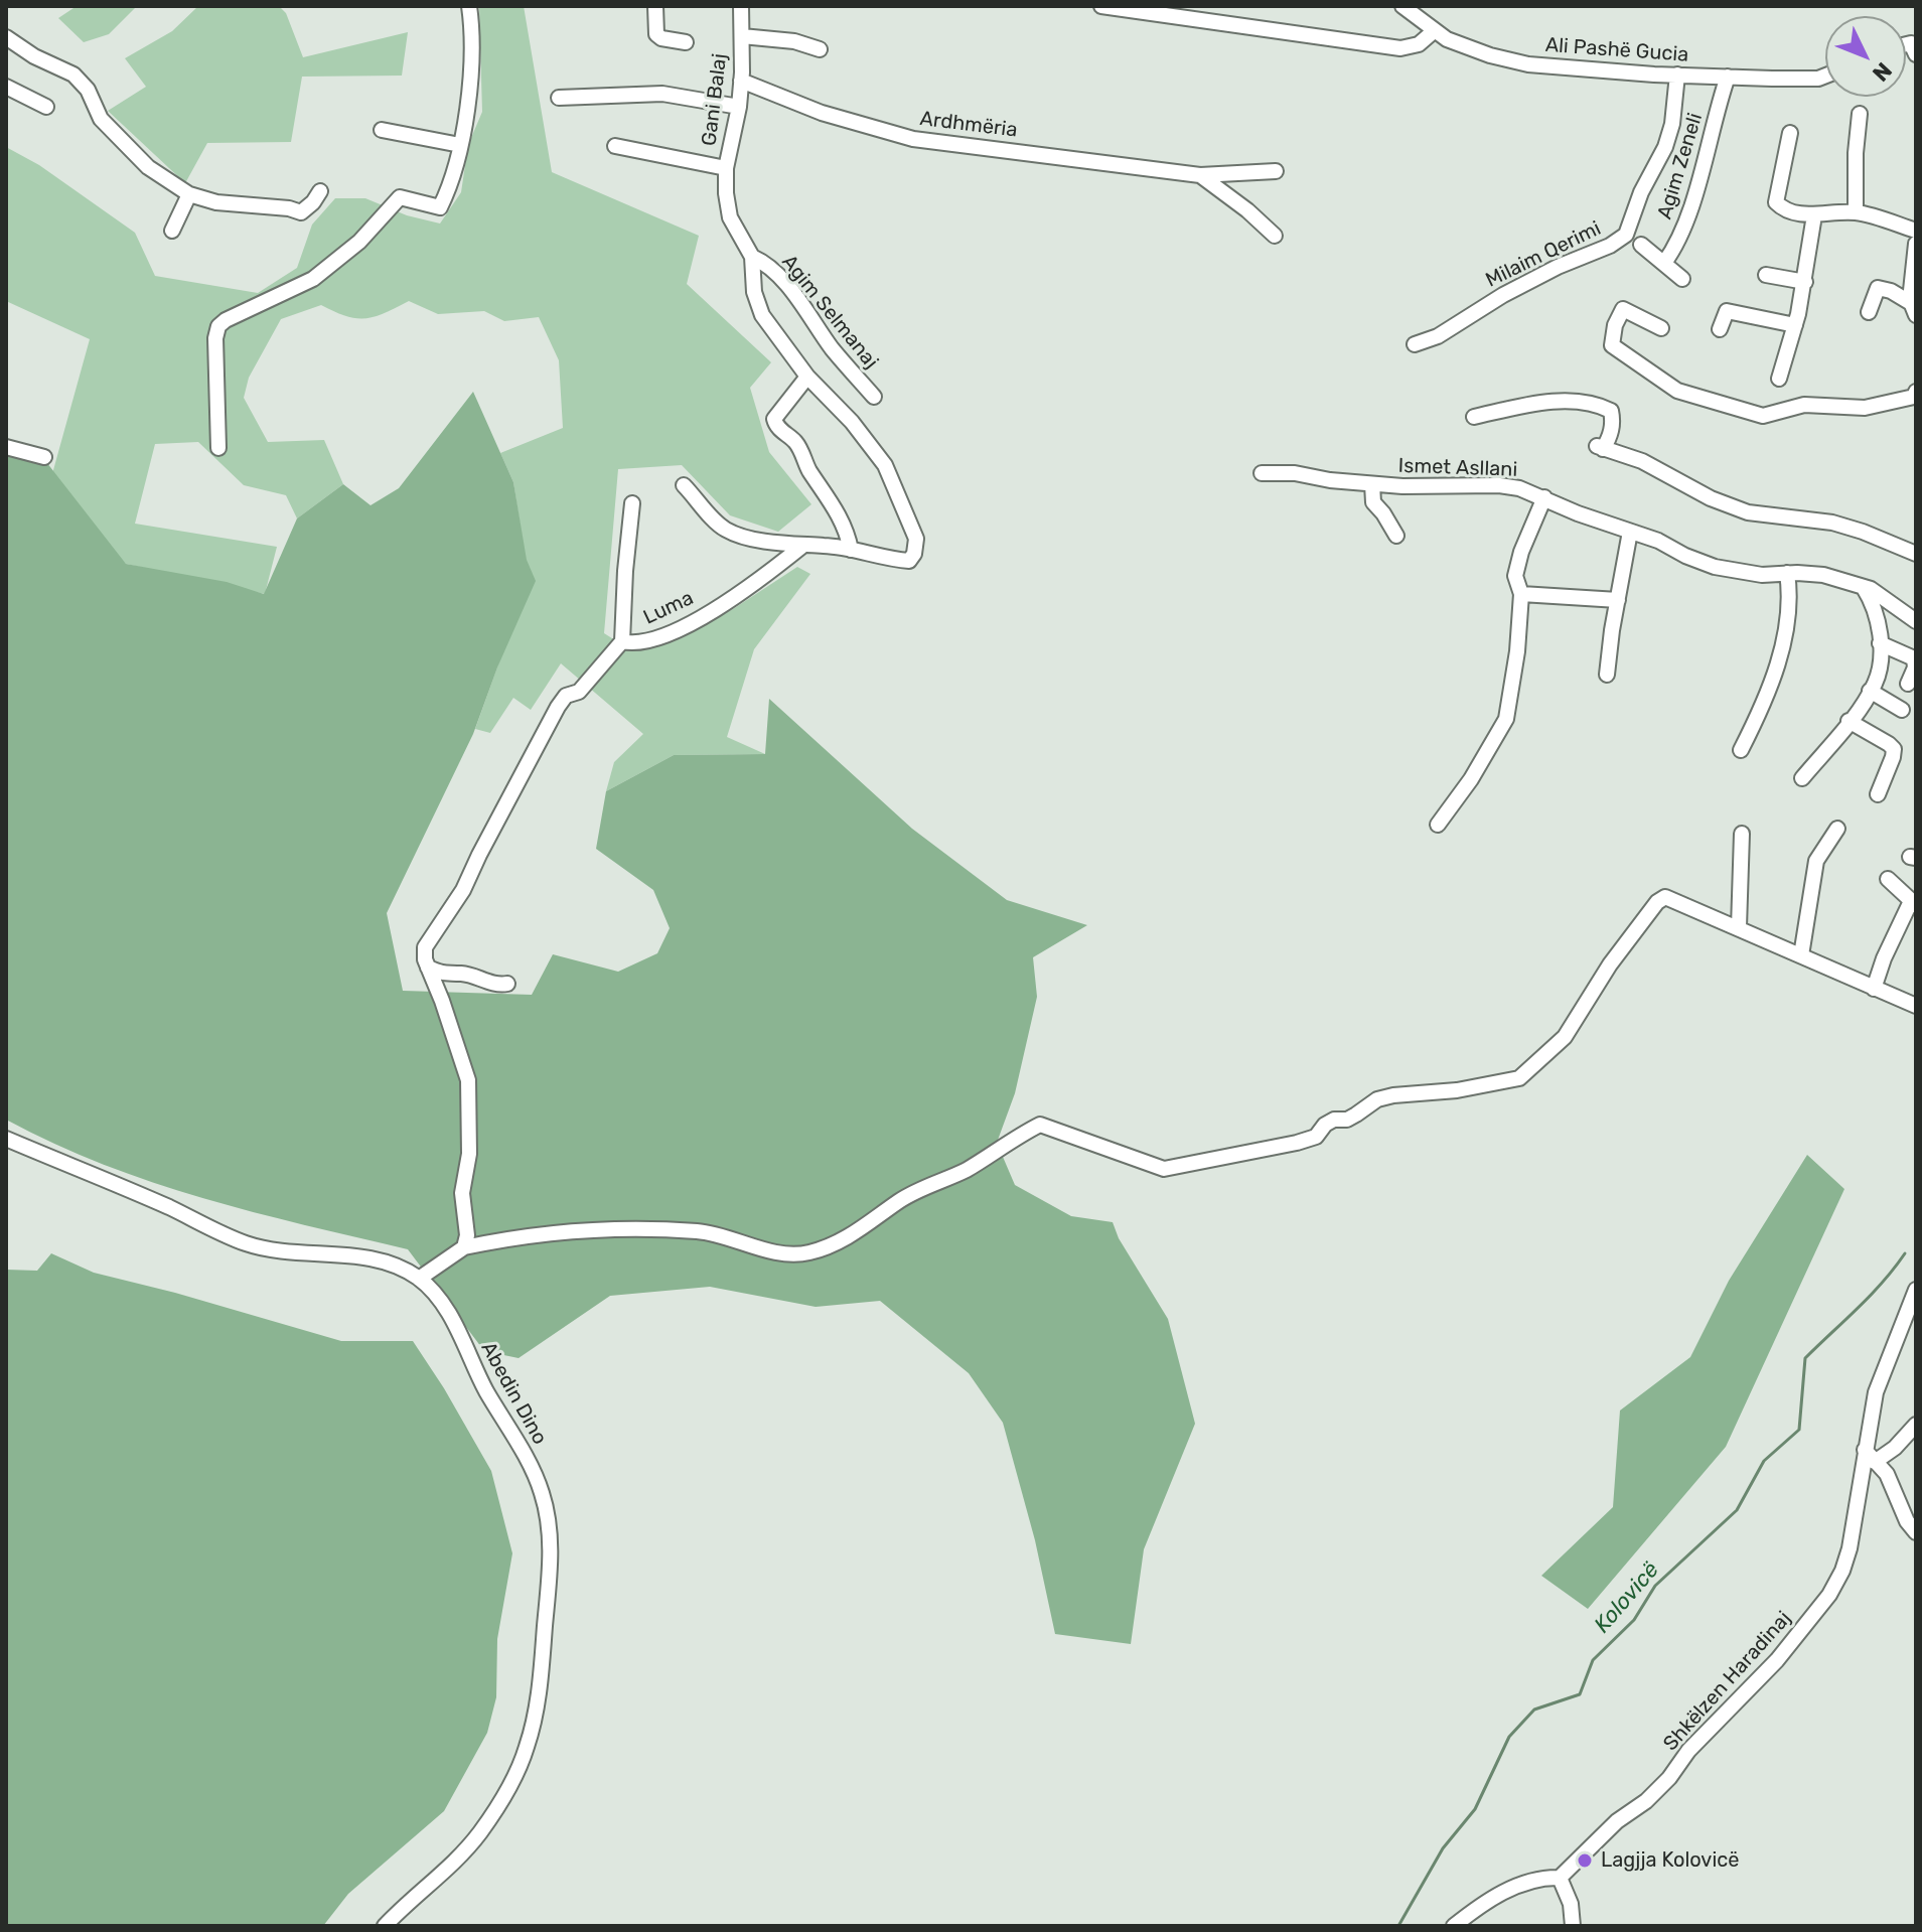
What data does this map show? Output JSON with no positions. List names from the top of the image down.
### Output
{
  "streets": {
    "street": [
      "Ali Pashë Gucia",
      "Gani Balaj",
      "Ardhmëria",
      "Agim Zeneli",
      "Milaim Qerimi",
      "Agim Selmanaj",
      "Ismet Asllani",
      "Luma",
      "Abedin Dino",
      "Shkëlzen Haradinaj"
    ]
  },
  "crossings": [
    ["Ali Pashë Gucia", "Agim Zeneli"],
    ["Ali Pashë Gucia", "Milaim Qerimi"],
    ["Gani Balaj", "Ardhmëria"],
    ["Gani Balaj", "Agim Selmanaj"]
  ],
  "water": ["Kolovicë"],
  "places": ["Lagjja Kolovicë"],
  "north": "bottom right"
}
